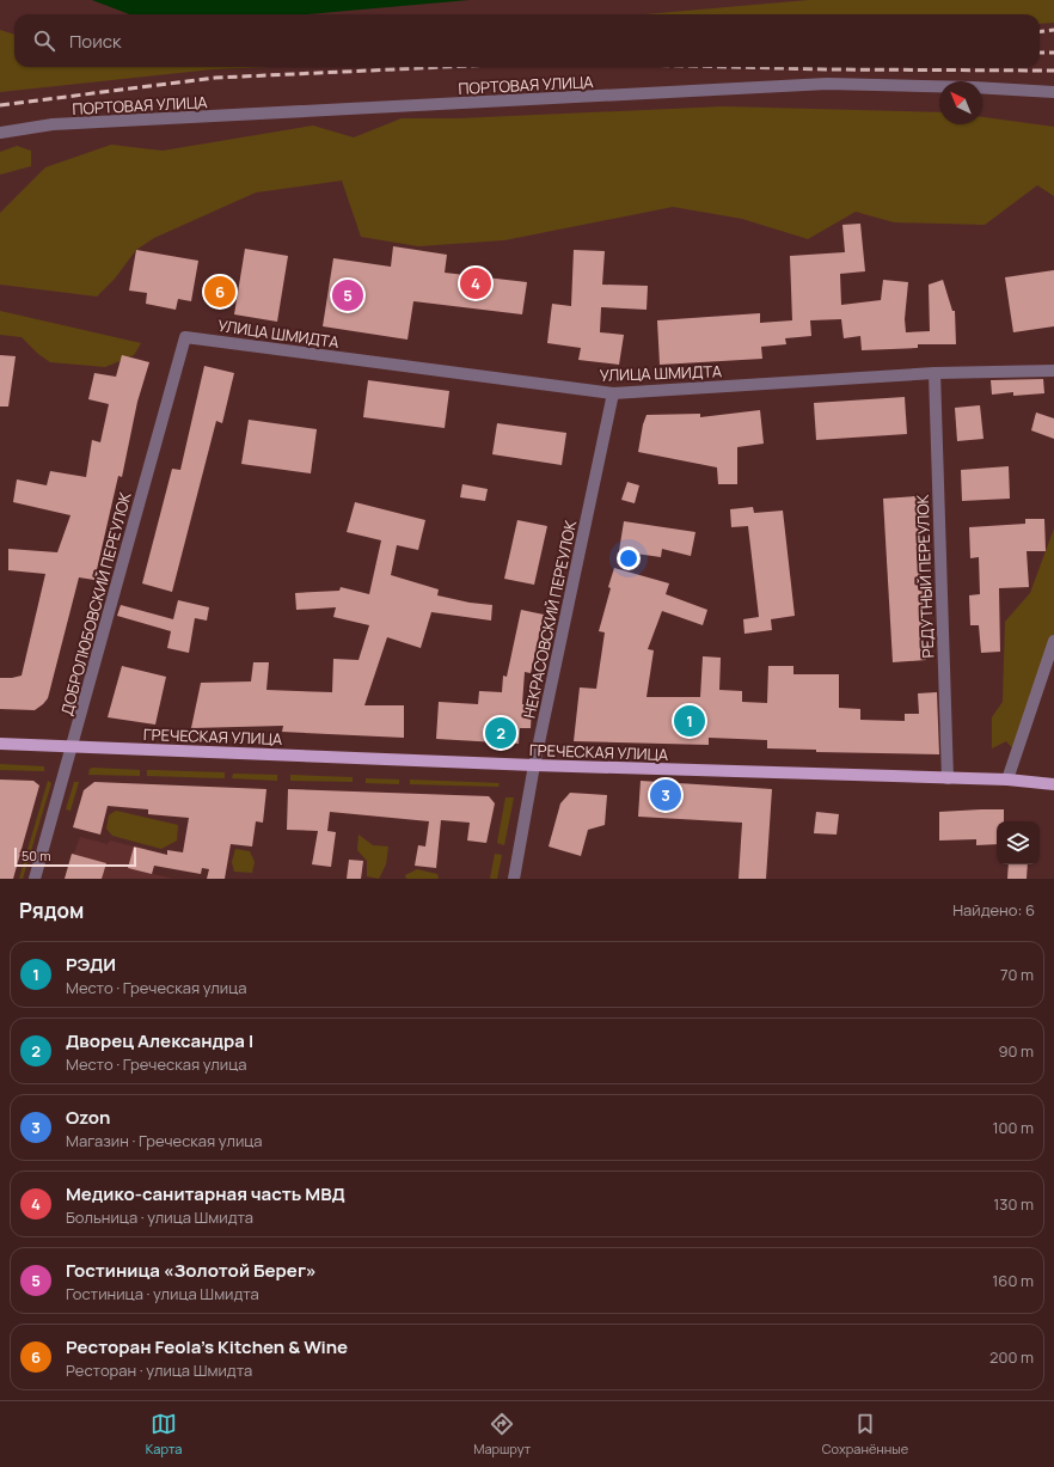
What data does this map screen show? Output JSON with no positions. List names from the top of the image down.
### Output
{
  "streets": {
    "main road": ["ГРЕЧЕСКАЯ УЛИЦА"],
    "street": [
      "ПОРТОВАЯ УЛИЦА",
      "УЛИЦА ШМИДТА",
      "РЕДУТНЫЙ ПЕРЕУЛОК",
      "ДОБРОЛЮБОВСКИЙ ПЕРЕУЛОК",
      "НЕКРАСОВСКИЙ ПЕРЕУЛОК"
    ]
  },
  "crossings": [
    ["УЛИЦА ШМИДТА", "РЕДУТНЫЙ ПЕРЕУЛОК"],
    ["УЛИЦА ШМИДТА", "ДОБРОЛЮБОВСКИЙ ПЕРЕУЛОК"],
    ["УЛИЦА ШМИДТА", "НЕКРАСОВСКИЙ ПЕРЕУЛОК"],
    ["РЕДУТНЫЙ ПЕРЕУЛОК", "ГРЕЧЕСКАЯ УЛИЦА"],
    ["ДОБРОЛЮБОВСКИЙ ПЕРЕУЛОК", "ГРЕЧЕСКАЯ УЛИЦА"],
    ["НЕКРАСОВСКИЙ ПЕРЕУЛОК", "ГРЕЧЕСКАЯ УЛИЦА"]
  ],
  "scale_bar": "50 m",
  "north": "top left",
  "page": {
    "search": "Поиск",
    "pins": [
      "4",
      "6",
      "5",
      "1",
      "2",
      "3"
    ],
    "scale": "50 m",
    "heading": ["Рядом", "Найдено: 6"],
    "list": [
      {
        "mark": "1",
        "name": "РЭДИ",
        "note": "Место · Греческая улица",
        "value": "70 m"
      },
      {
        "mark": "2",
        "name": "Дворец Александра I",
        "note": "Место · Греческая улица",
        "value": "90 m"
      },
      {
        "mark": "3",
        "name": "Ozon",
        "note": "Магазин · Греческая улица",
        "value": "100 m"
      },
      {
        "mark": "4",
        "name": "Медико-санитарная часть МВД",
        "note": "Больница · улица Шмидта",
        "value": "130 m"
      },
      {
        "mark": "5",
        "name": "Гостиница «Золотой Берег»",
        "note": "Гостиница · улица Шмидта",
        "value": "160 m"
      },
      {
        "mark": "6",
        "name": "Ресторан Feola’s Kitchen & Wine",
        "note": "Ресторан · улица Шмидта",
        "value": "200 m"
      }
    ],
    "nav": ["Карта", "Маршрут", "Сохранённые"]
  }
}
